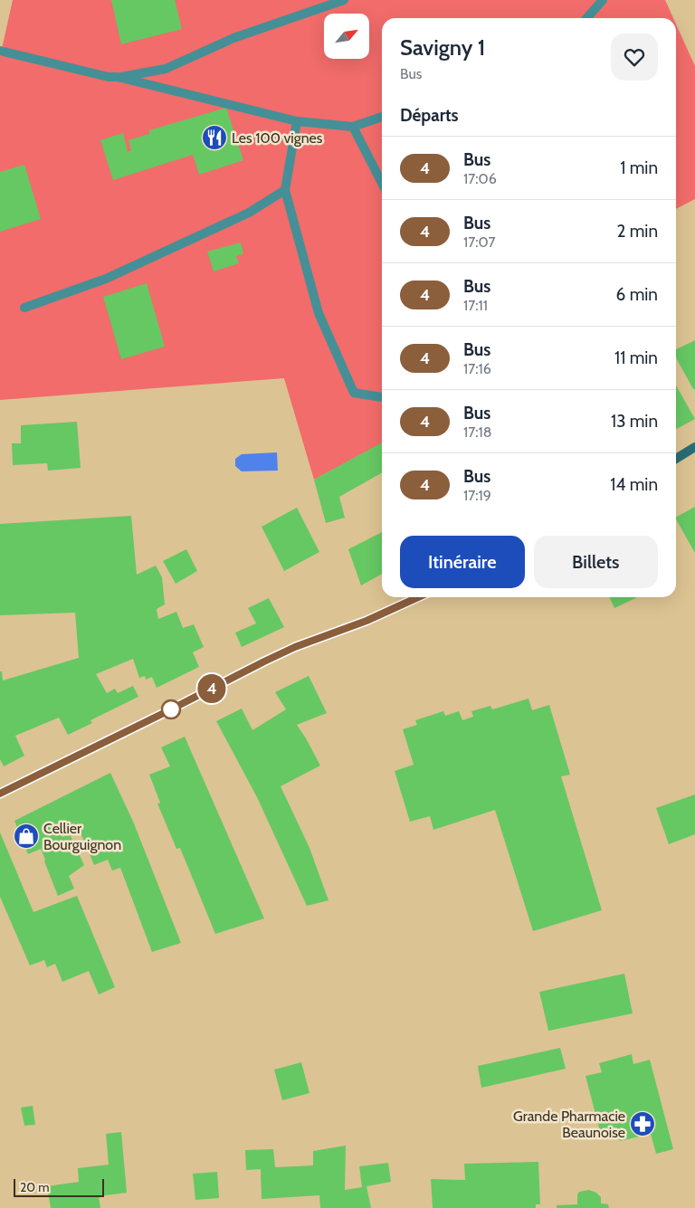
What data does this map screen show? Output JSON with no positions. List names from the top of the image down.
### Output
{
  "places": {
    "restaurant": ["Les 100 vignes"],
    "shop": ["Cellier Bourguignon"],
    "pharmacy": ["Grande Pharmacie Beaunoise"]
  },
  "lines": ["bus line 4"],
  "scale_bar": "20 m",
  "north": "top right",
  "page": {
    "on_map": "4",
    "heading": [
      ["Savigny 1", "Bus"],
      "Départs"
    ],
    "list": [
      {
        "mark": "4",
        "name": "Bus",
        "note": "17:06",
        "value": "1 min"
      },
      {
        "mark": "4",
        "name": "Bus",
        "note": "17:07",
        "value": "2 min"
      },
      {
        "mark": "4",
        "name": "Bus",
        "note": "17:11",
        "value": "6 min"
      },
      {
        "mark": "4",
        "name": "Bus",
        "note": "17:16",
        "value": "11 min"
      },
      {
        "mark": "4",
        "name": "Bus",
        "note": "17:18",
        "value": "13 min"
      },
      {
        "mark": "4",
        "name": "Bus",
        "note": "17:19",
        "value": "14 min"
      }
    ],
    "buttons": ["Itinéraire", "Billets"],
    "scale": "20 m"
  }
}
